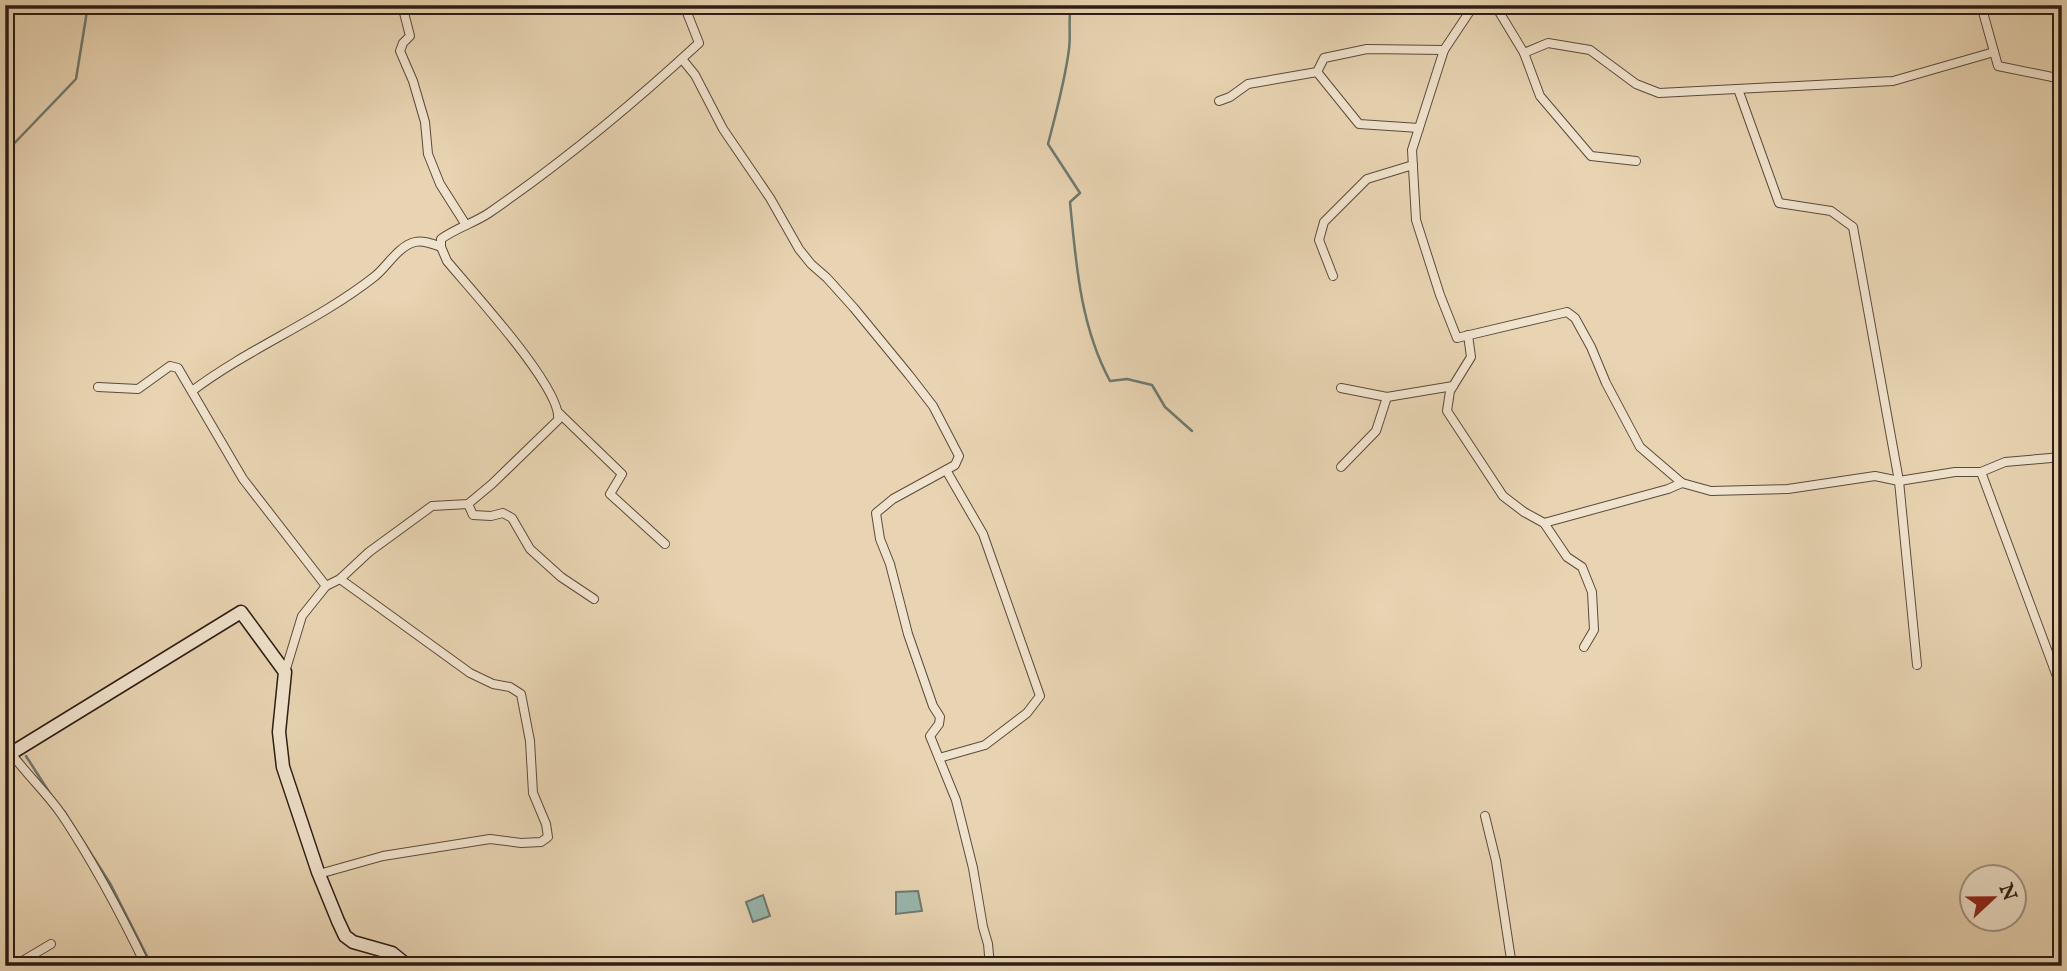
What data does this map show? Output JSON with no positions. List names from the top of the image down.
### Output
{
  "north": "right"
}
